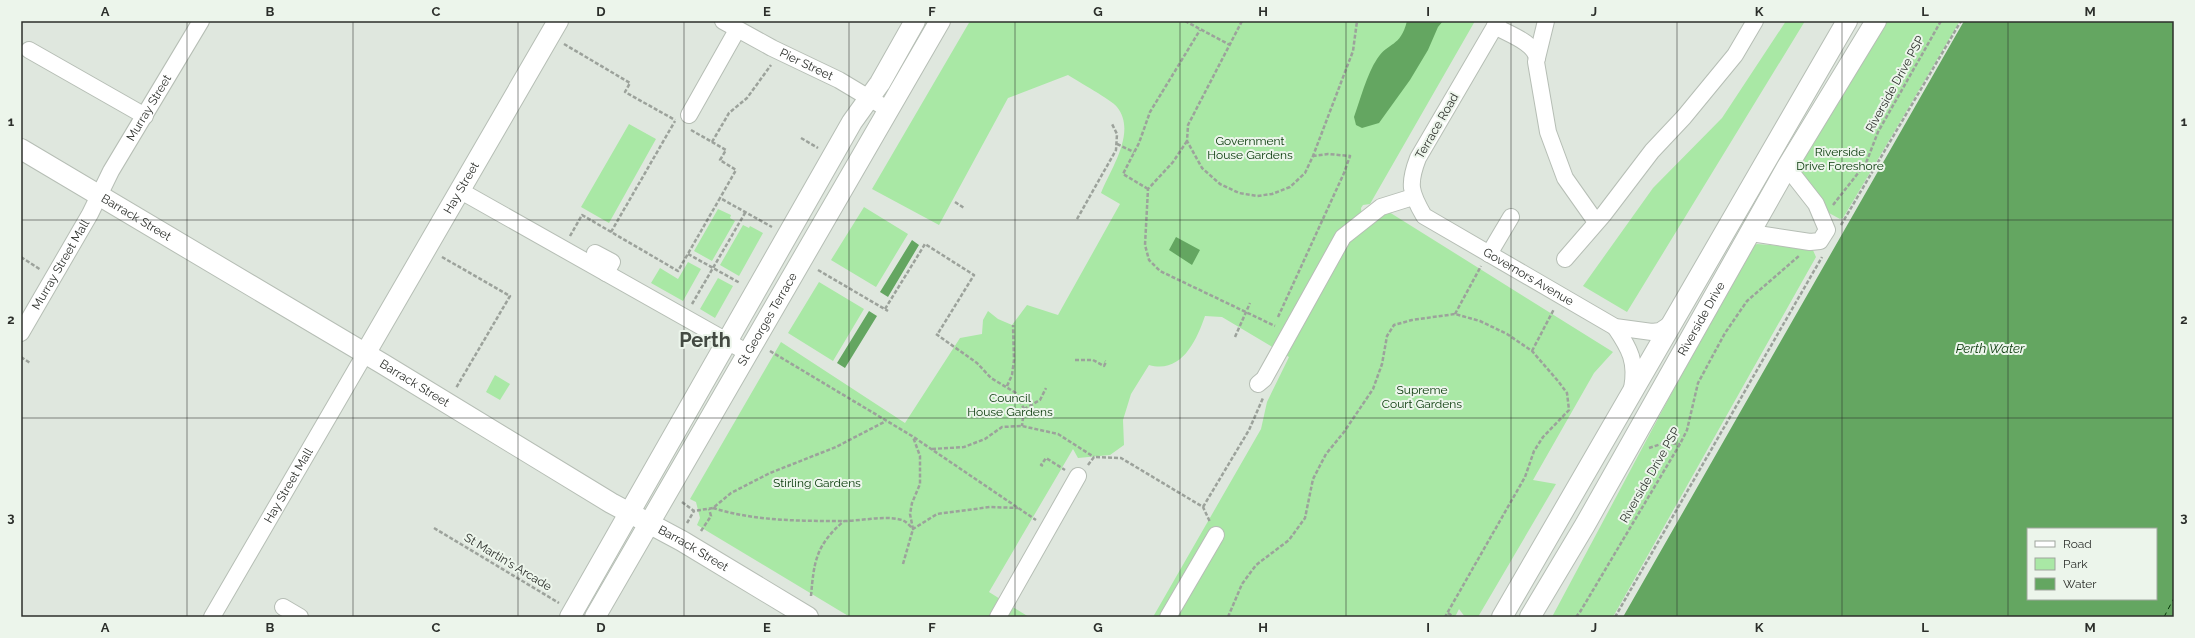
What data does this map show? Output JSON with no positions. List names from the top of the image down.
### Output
{
  "streets": {
    "main road": [
      "Hay Street",
      "Barrack Street",
      "St Georges Terrace",
      "Riverside Drive"
    ],
    "street": [
      "Pier Street",
      "Murray Street",
      "Terrace Road",
      "Murray Street Mall",
      "Governors Avenue",
      "Hay Street Mall"
    ],
    "path": ["Riverside Drive PSP", "St Martin's Arcade"]
  },
  "crossings": [
    ["Pier Street", "St Georges Terrace"],
    ["Murray Street", "Barrack Street"],
    ["Murray Street", "Murray Street Mall"],
    ["Terrace Road", "Governors Avenue"],
    ["Hay Street", "Barrack Street"],
    ["Hay Street", "Hay Street Mall"],
    ["Barrack Street", "Murray Street Mall"],
    ["Barrack Street", "St Georges Terrace"],
    ["Barrack Street", "Hay Street Mall"],
    ["Governors Avenue", "Riverside Drive"],
    ["St Georges Terrace", "St Martin's Arcade"]
  ],
  "districts": ["Perth"],
  "water": ["Perth Water"],
  "parks": [
    "Government House Gardens",
    "Riverside Drive Foreshore",
    "Supreme Court Gardens",
    "Council House Gardens",
    "Stirling Gardens"
  ],
  "legend": ["Road", "Park", "Water"],
  "grid": {
    "columns": [
      "A",
      "B",
      "C",
      "D",
      "E",
      "F",
      "G",
      "H",
      "I",
      "J",
      "K",
      "L",
      "M"
    ],
    "rows": ["1", "2", "3"]
  }
}
